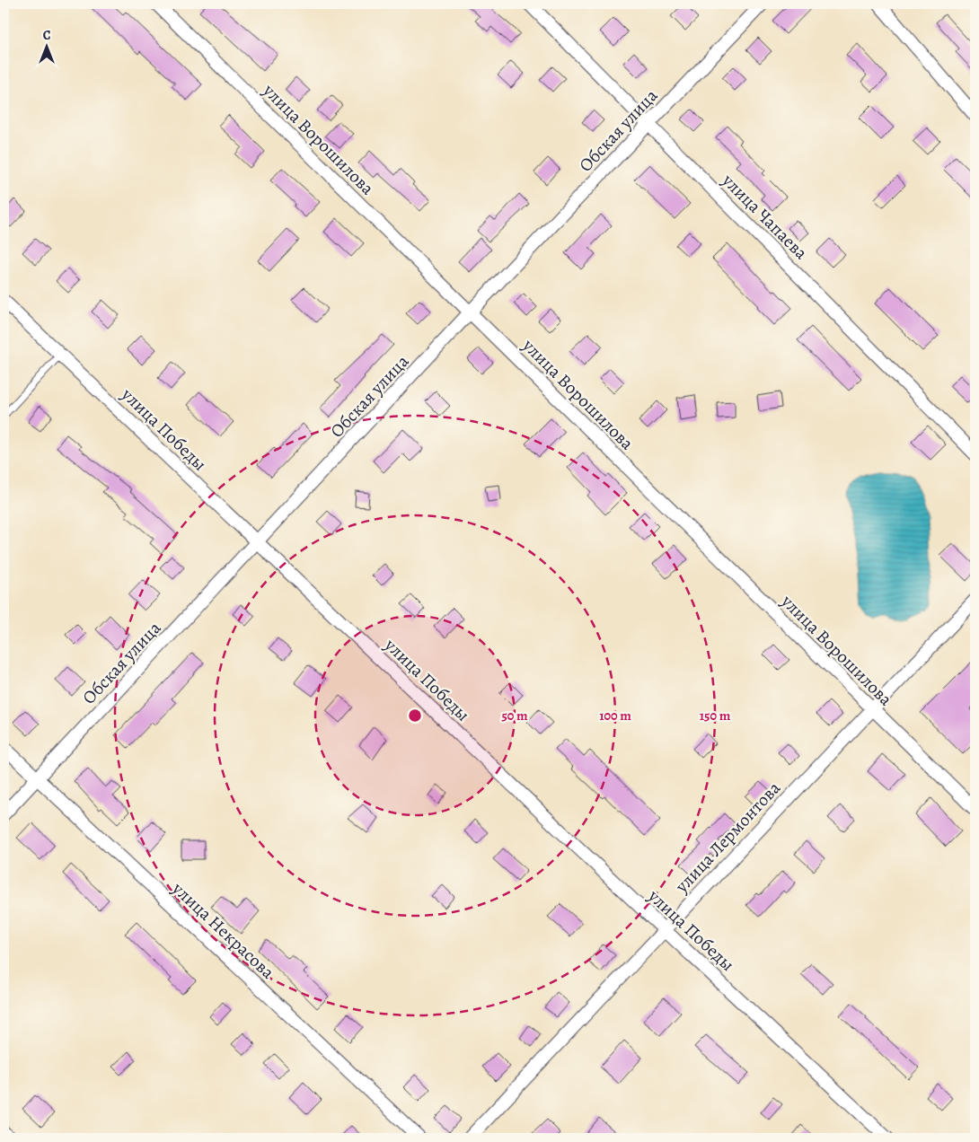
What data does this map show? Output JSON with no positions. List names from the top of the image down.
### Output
{
  "streets": {
    "street": [
      "Обская улица",
      "улица Ворошилова",
      "улица Чапаева",
      "улица Победы",
      "улица Лермонтова",
      "улица Некрасова"
    ]
  },
  "crossings": [
    ["Обская улица", "улица Ворошилова"],
    ["Обская улица", "улица Чапаева"],
    ["Обская улица", "улица Победы"],
    ["Обская улица", "улица Некрасова"],
    ["улица Ворошилова", "улица Лермонтова"],
    ["улица Победы", "улица Лермонтова"]
  ],
  "north": "top",
  "rings": ["50 m", "100 m", "150 m"]
}
